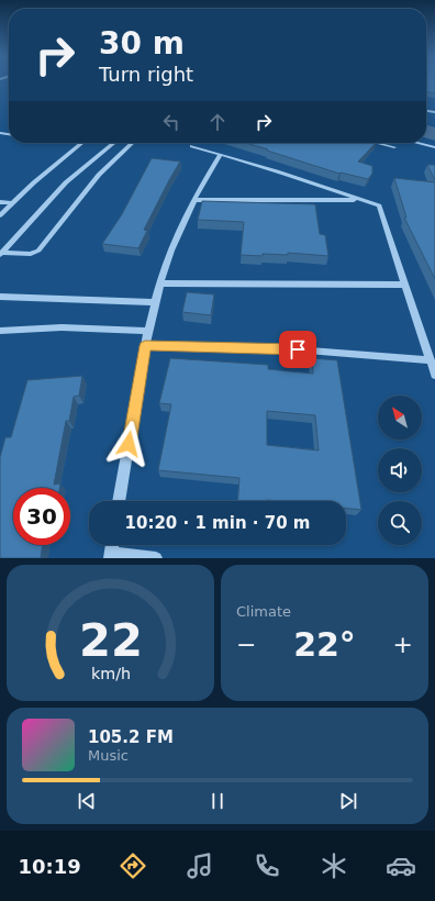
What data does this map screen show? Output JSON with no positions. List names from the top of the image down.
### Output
{
  "north": "top left",
  "page": {
    "turn": ["30 m", "Turn right"],
    "limit": "30",
    "trip": "10:20 · 1 min · 70 m",
    "tile": "Climate",
    "heat": ["−", "22°", "+"],
    "song": ["105.2 FM", "Music"],
    "tabs": "10:19",
    "gauge": ["22", "km/h"]
  }
}
